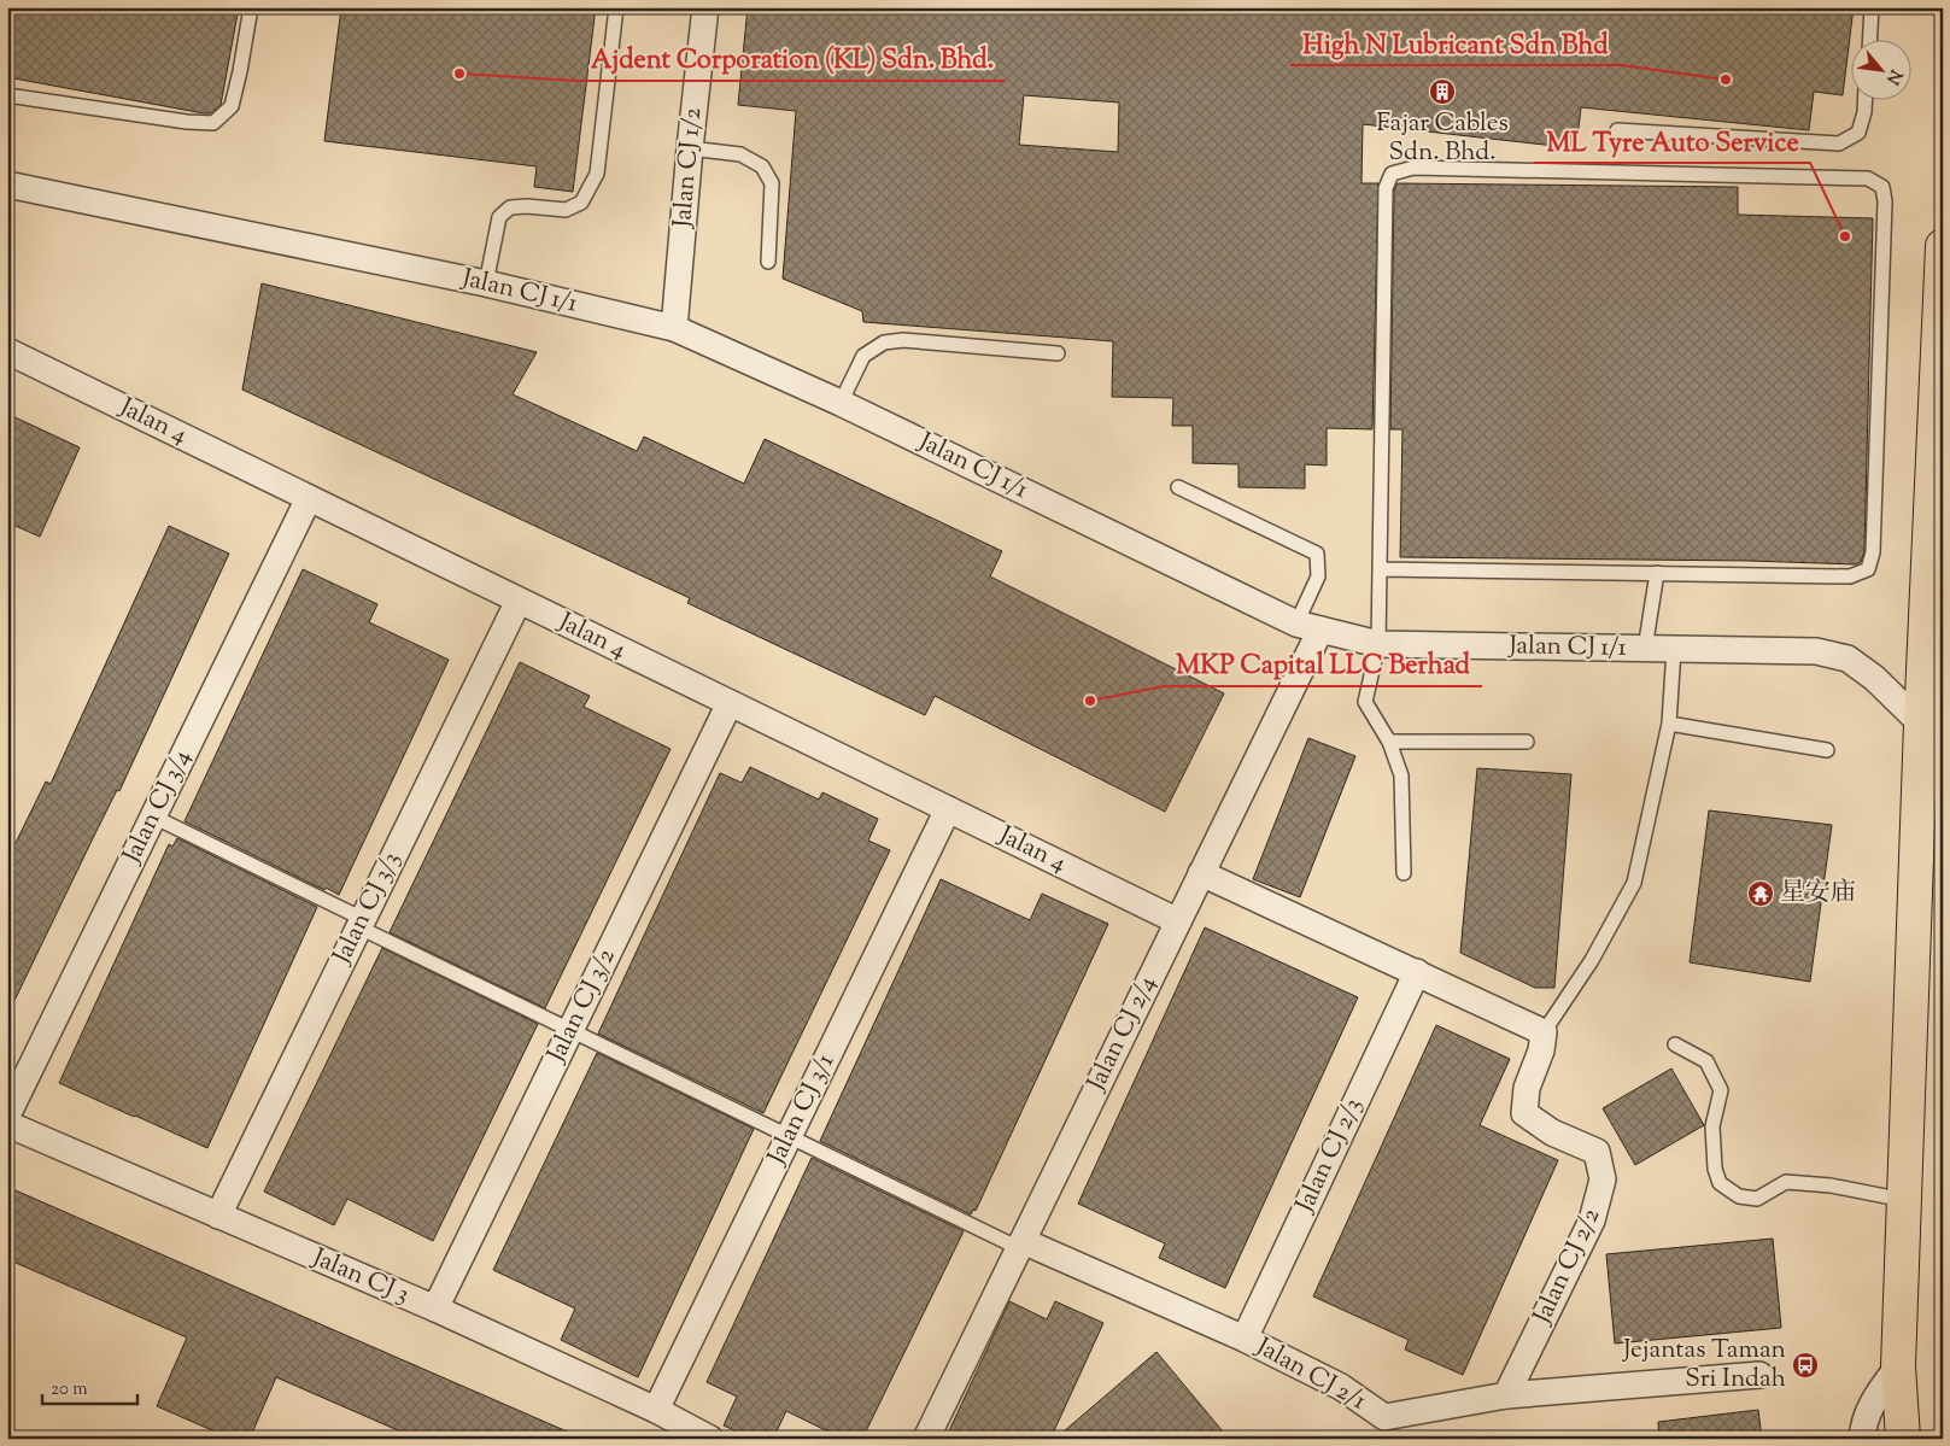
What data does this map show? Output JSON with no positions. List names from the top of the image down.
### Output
{
  "streets": {
    "street": [
      "Jalan CJ 1/2",
      "Jalan CJ 1/1",
      "Jalan 4",
      "Jalan CJ 3/4",
      "Jalan CJ 3/3",
      "Jalan CJ 3/2",
      "Jalan CJ 2/4",
      "Jalan CJ 3/1",
      "Jalan CJ 2/3",
      "Jalan CJ 2/2",
      "Jalan CJ 3",
      "Jalan CJ 2/1"
    ]
  },
  "crossings": [
    ["Jalan CJ 1/2", "Jalan CJ 1/1"],
    ["Jalan CJ 1/1", "Jalan CJ 2/4"],
    ["Jalan 4", "Jalan CJ 3/4"],
    ["Jalan 4", "Jalan CJ 3/3"],
    ["Jalan 4", "Jalan CJ 3/2"],
    ["Jalan 4", "Jalan CJ 2/4"],
    ["Jalan 4", "Jalan CJ 3/1"],
    ["Jalan CJ 3/3", "Jalan CJ 3"],
    ["Jalan CJ 3/2", "Jalan CJ 3"],
    ["Jalan CJ 2/4", "Jalan CJ 2/1"],
    ["Jalan CJ 3/1", "Jalan CJ 3"],
    ["Jalan CJ 2/3", "Jalan CJ 2/1"],
    ["Jalan CJ 2/2", "Jalan CJ 2/1"]
  ],
  "places": {
    "other": [
      "Ajdent Corporation (KL) Sdn. Bhd.",
      "High N Lubricant Sdn Bhd",
      "ML Tyre Auto Service",
      "MKP Capital LLC Berhad"
    ],
    "building": ["Fajar Cables Sdn. Bhd."],
    "temple": ["星安庙"],
    "bus stop": ["Jejantas Taman Sri Indah"]
  },
  "scale_bar": "20 m",
  "north": "bottom right"
}
